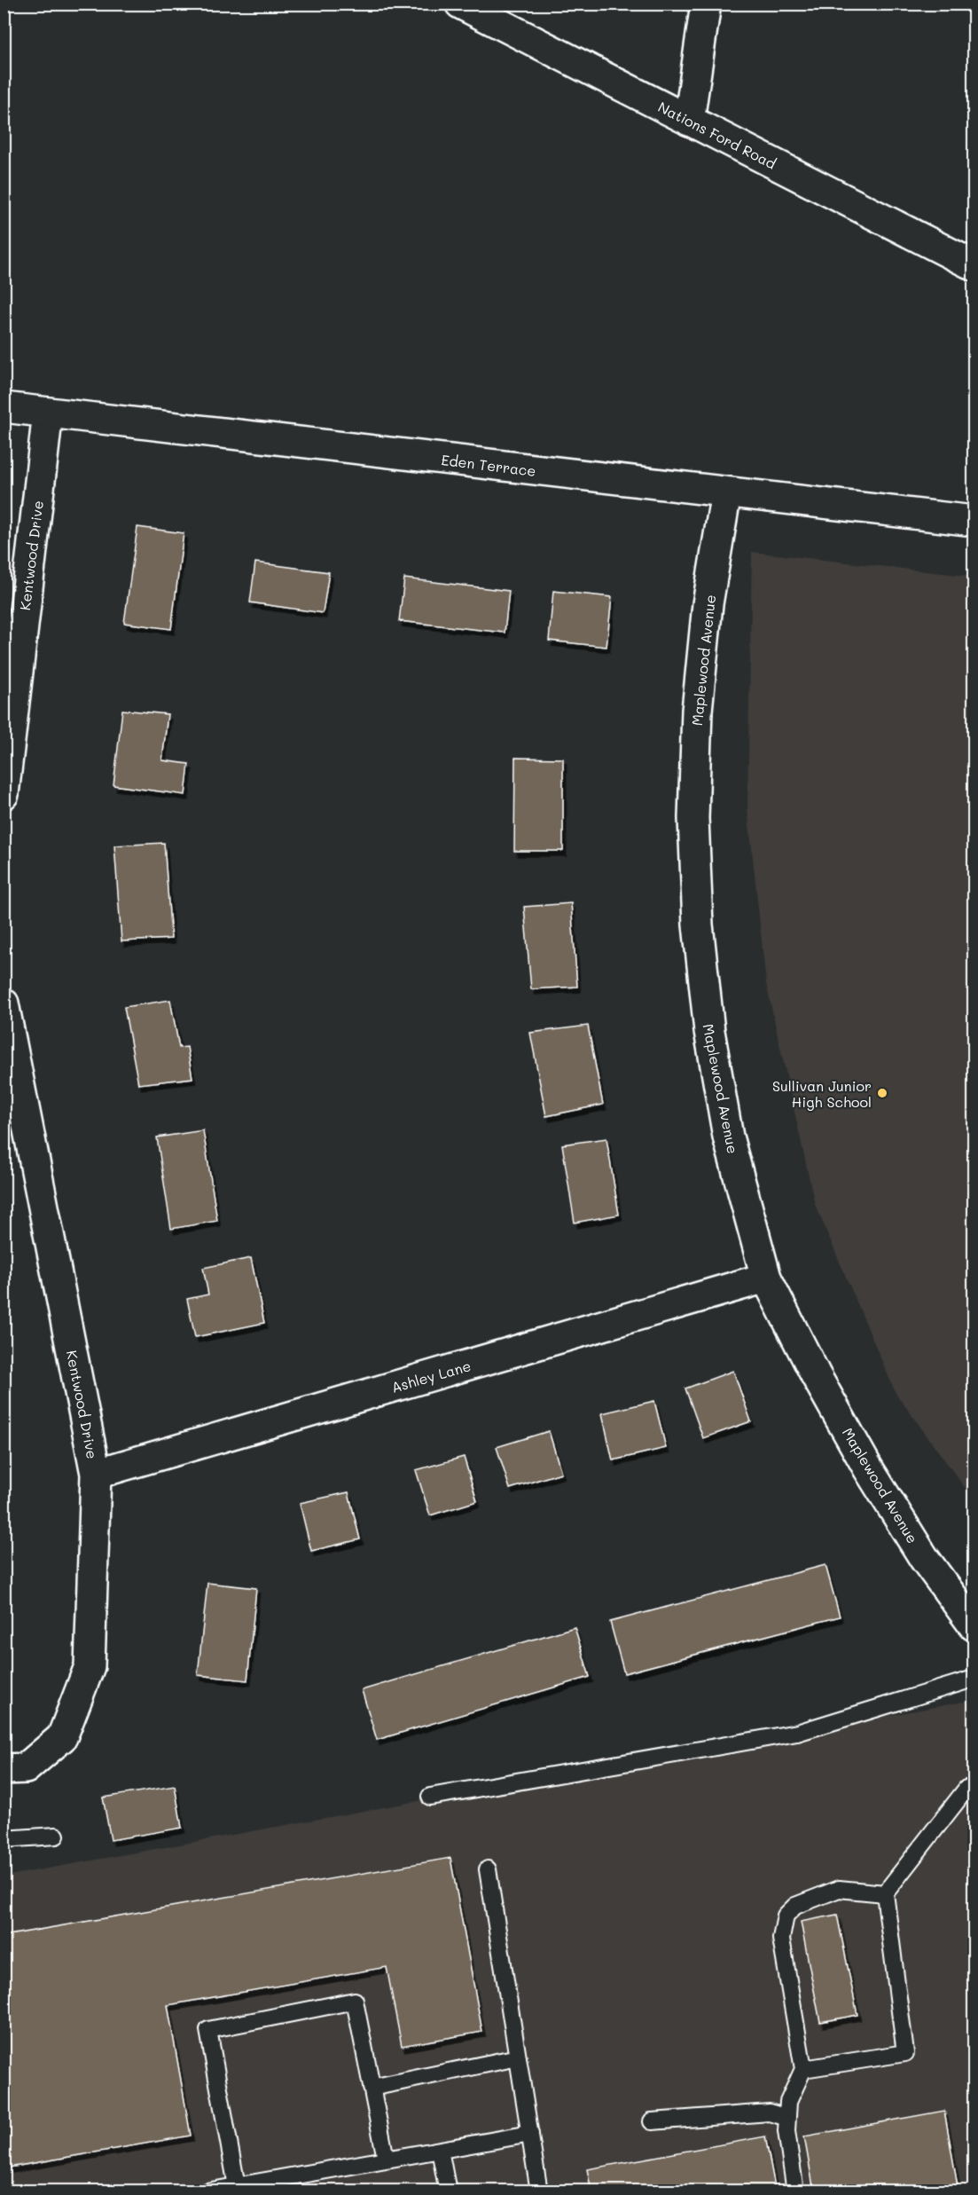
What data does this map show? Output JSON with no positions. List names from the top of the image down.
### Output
{
  "streets": {
    "street": [
      "Nations Ford Road",
      "Eden Terrace",
      "Kentwood Drive",
      "Maplewood Avenue",
      "Ashley Lane"
    ]
  },
  "crossings": [
    ["Eden Terrace", "Kentwood Drive"],
    ["Eden Terrace", "Maplewood Avenue"],
    ["Kentwood Drive", "Ashley Lane"],
    ["Maplewood Avenue", "Ashley Lane"]
  ],
  "places": ["Sullivan Junior High School"]
}
